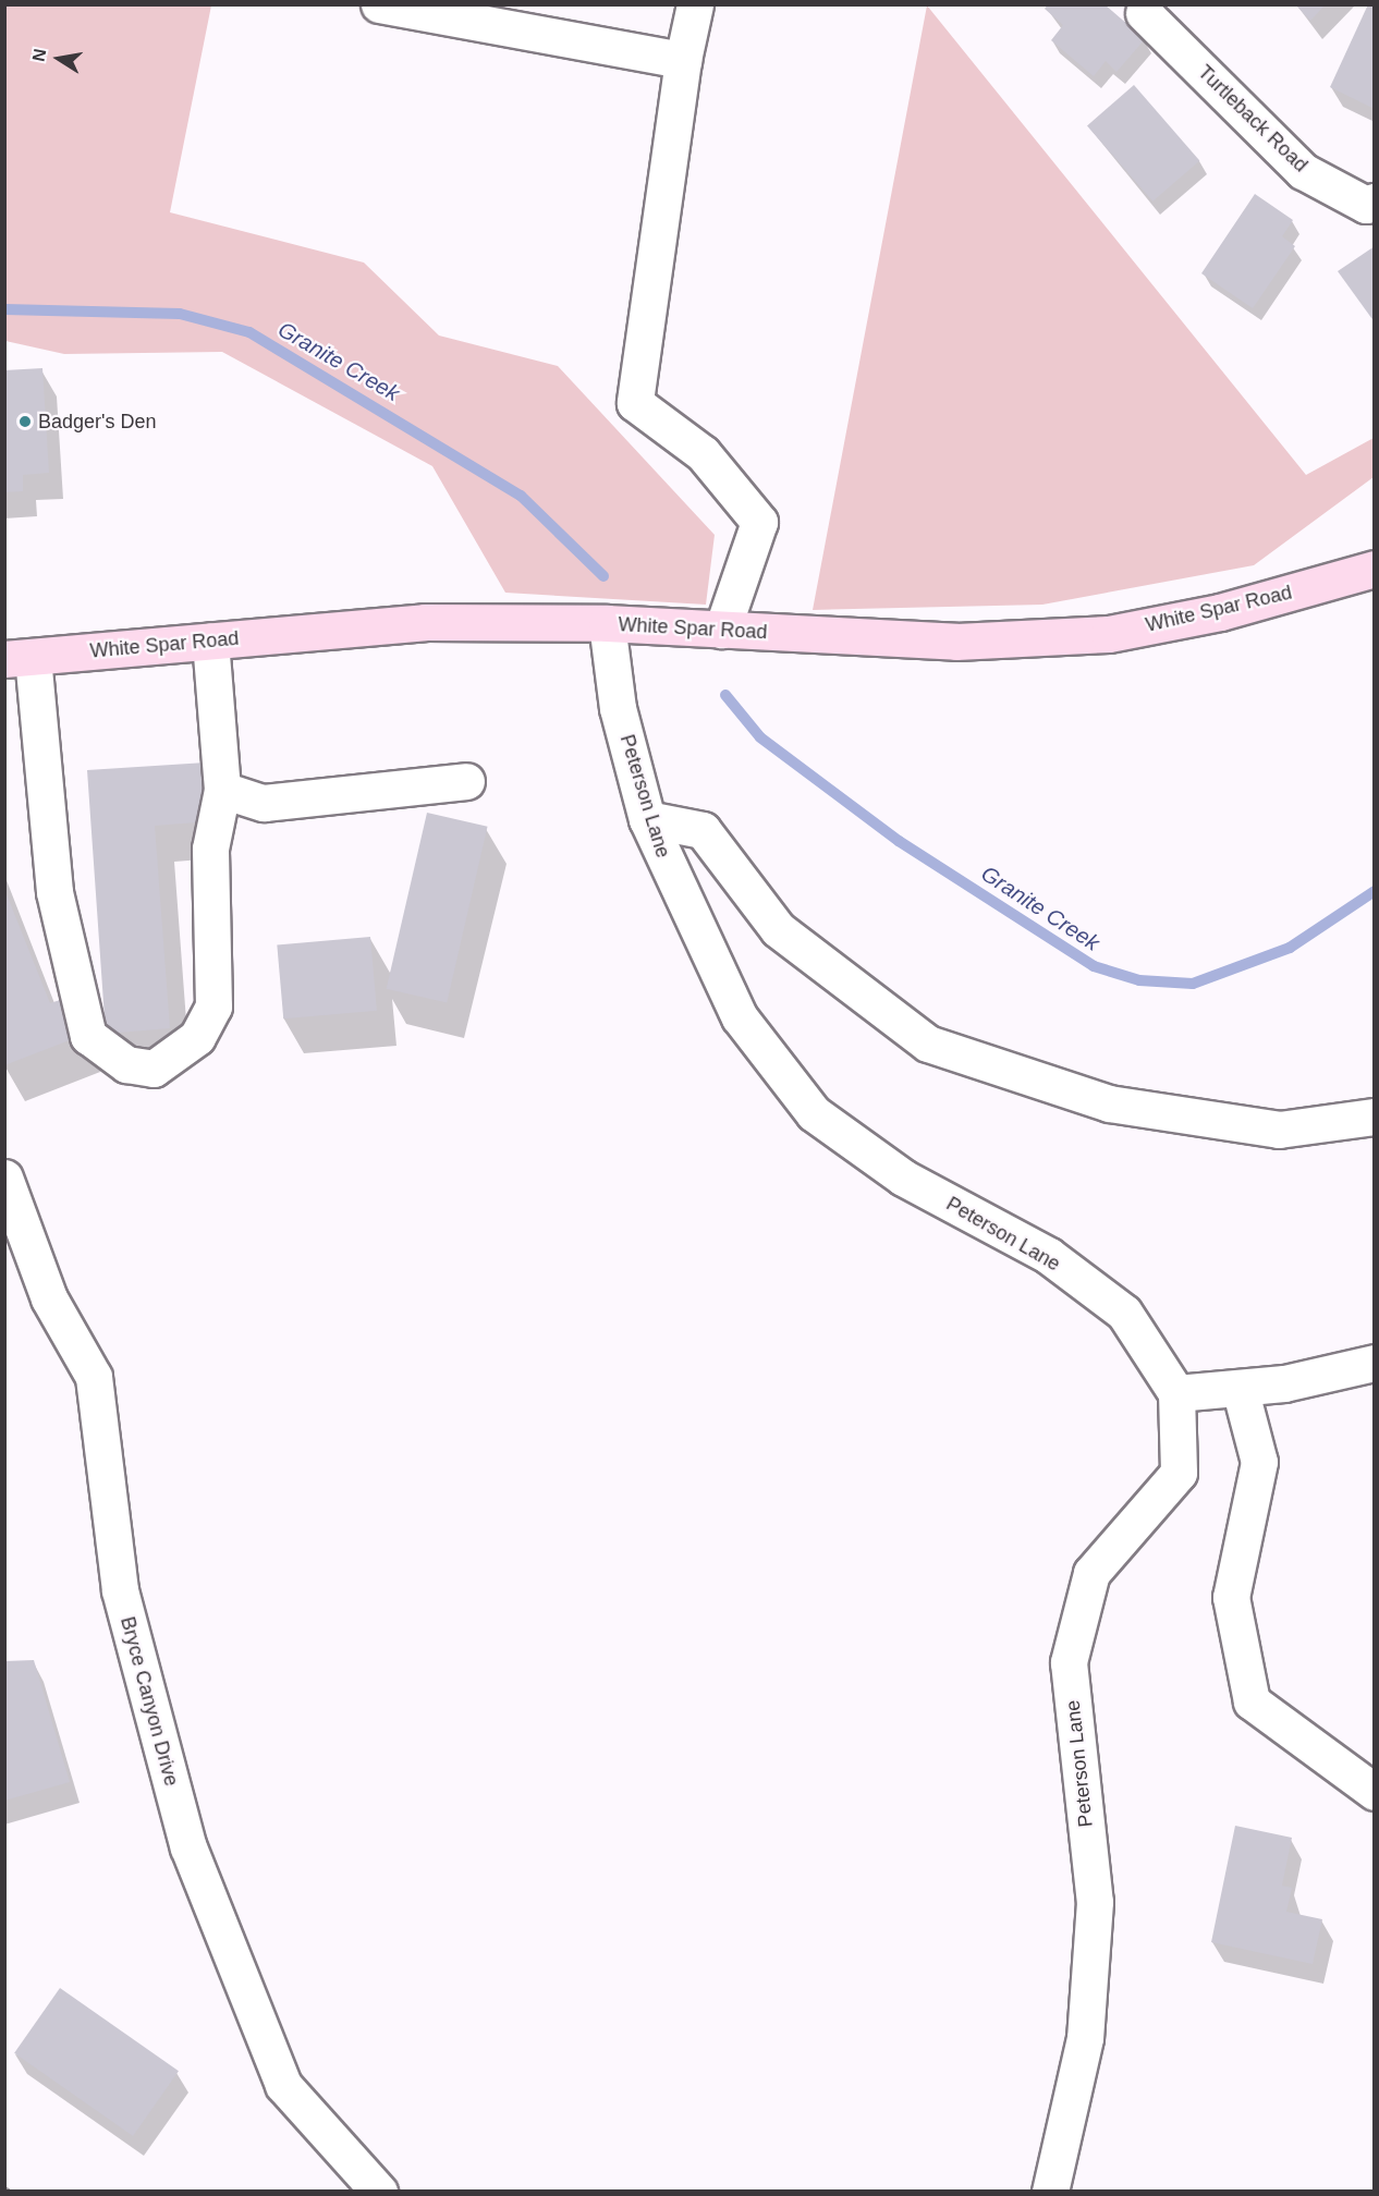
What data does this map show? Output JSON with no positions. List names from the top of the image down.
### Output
{
  "streets": {
    "main road": ["White Spar Road"],
    "street": ["Turtleback Road", "Peterson Lane", "Bryce Canyon Drive"]
  },
  "crossings": [
    ["White Spar Road", "Peterson Lane"]
  ],
  "water": ["Granite Creek"],
  "places": ["Badger's Den"],
  "north": "left"
}
